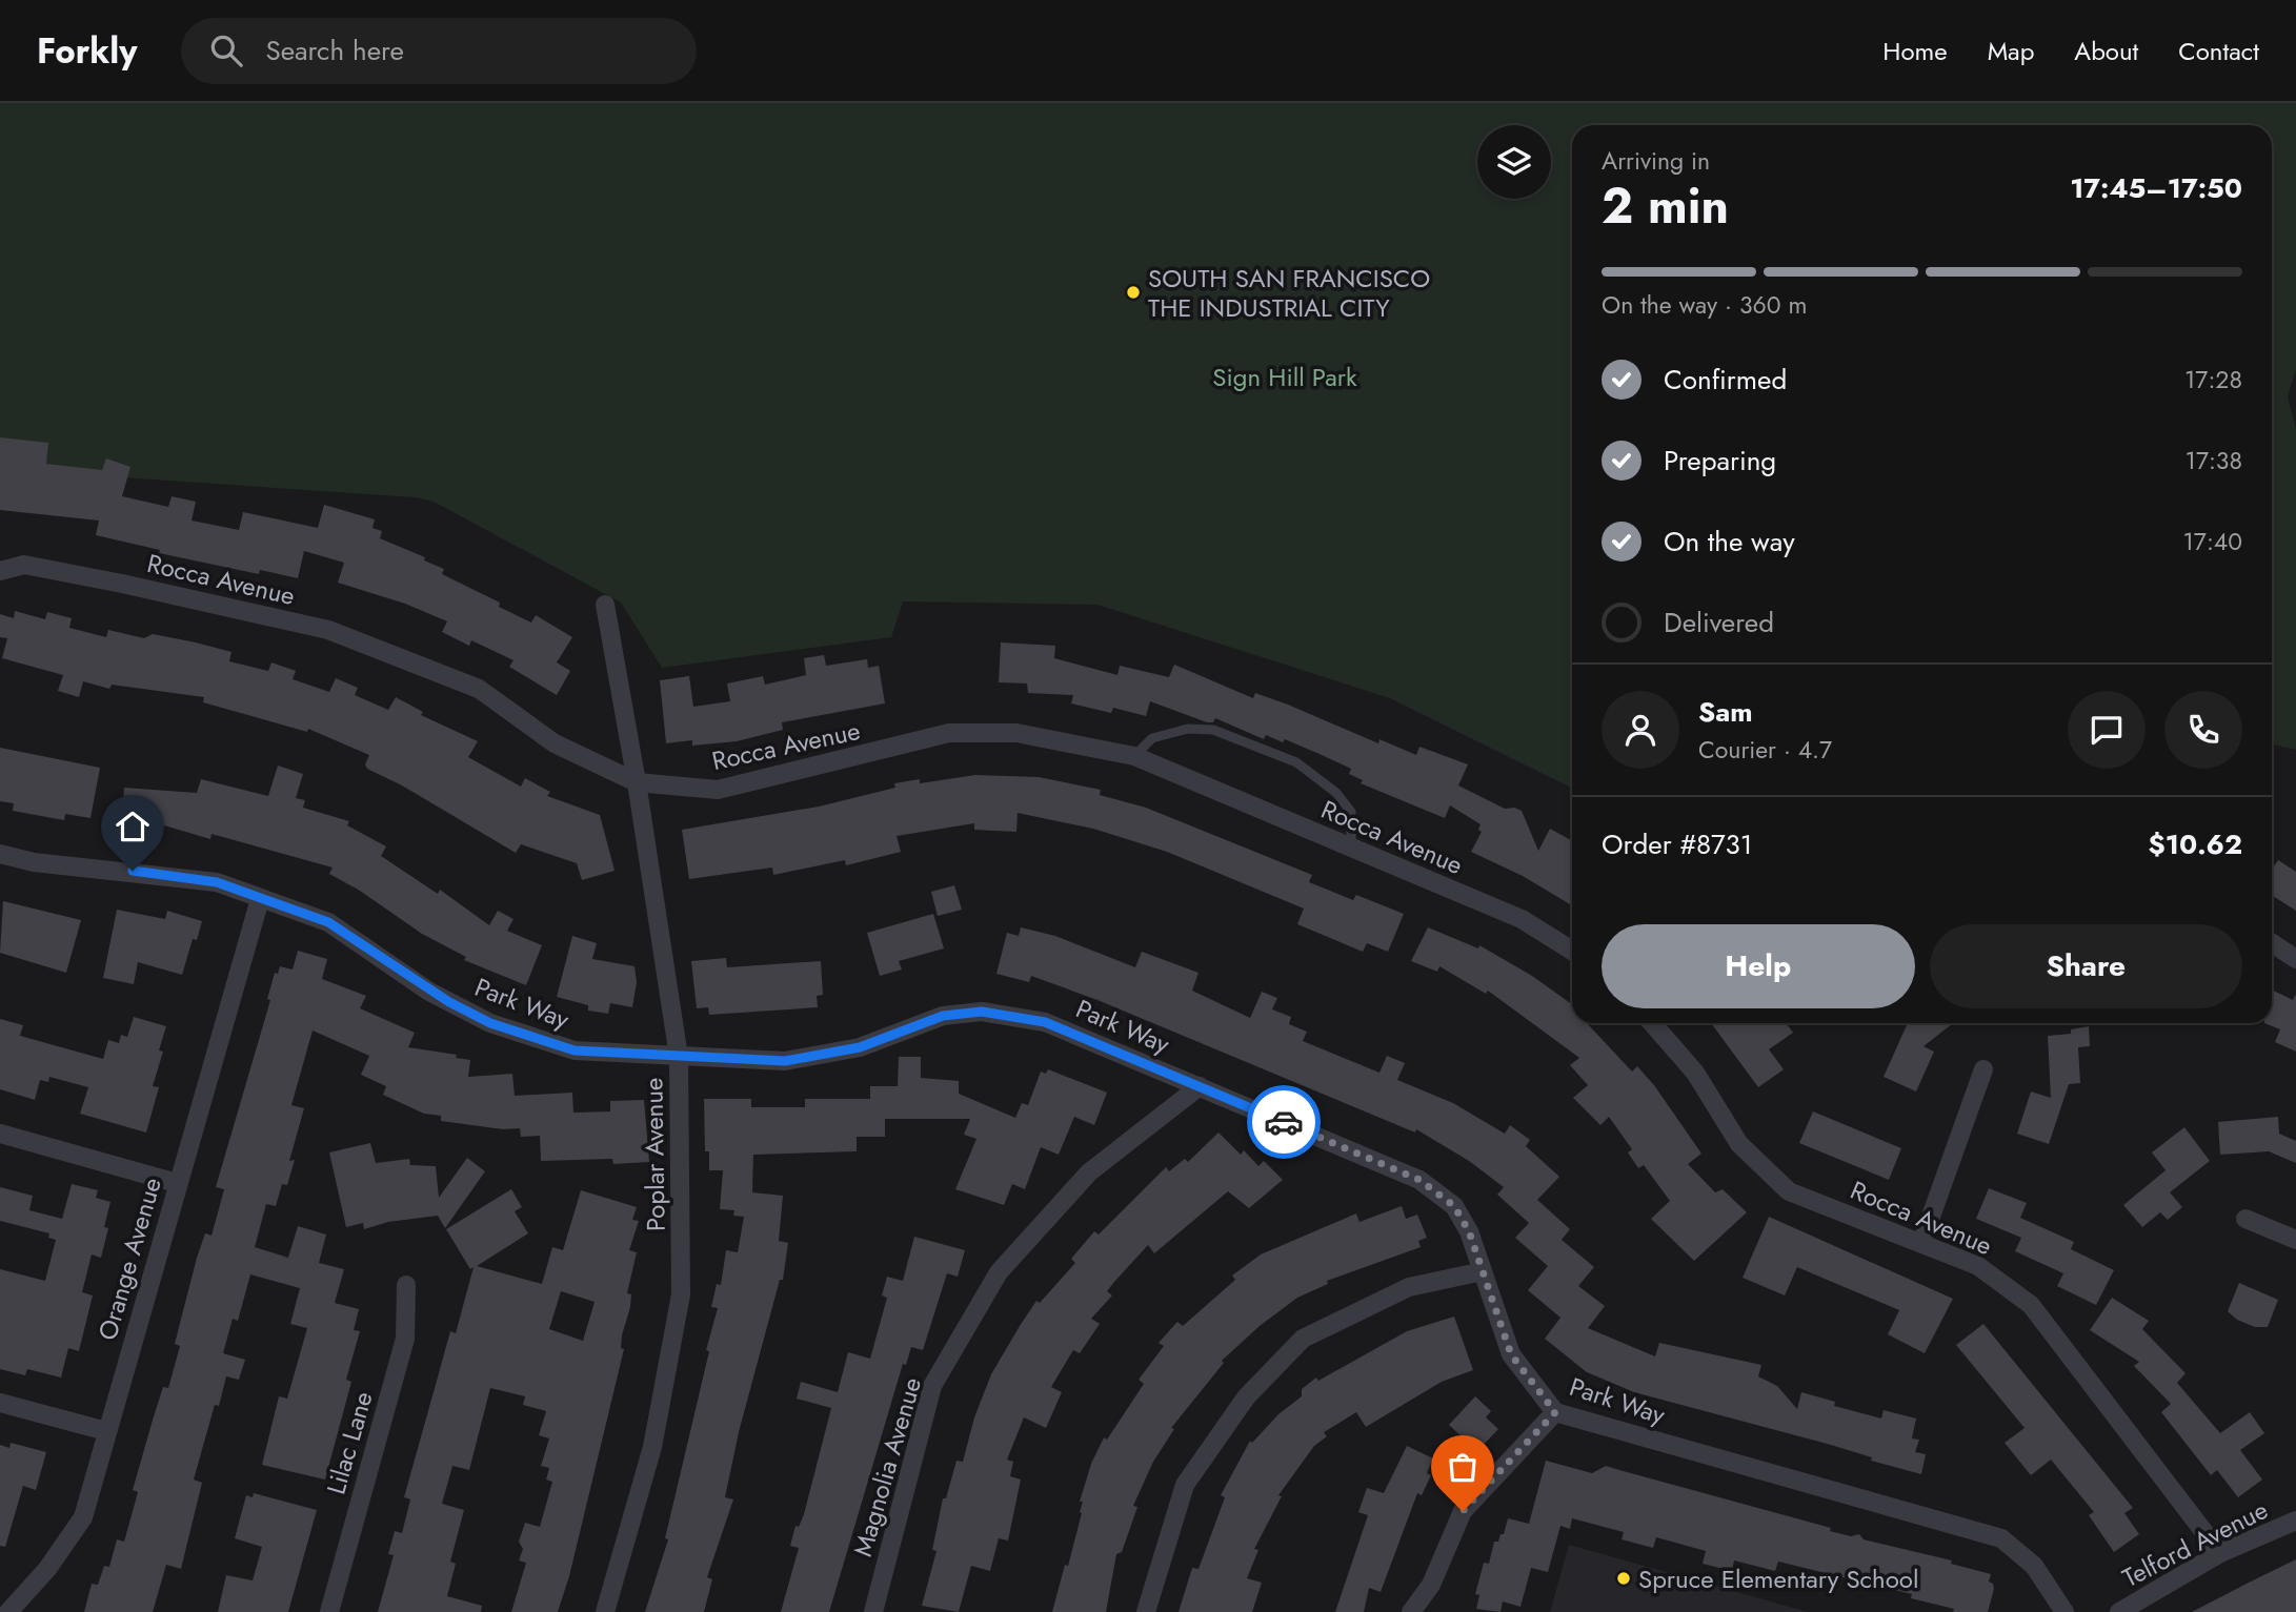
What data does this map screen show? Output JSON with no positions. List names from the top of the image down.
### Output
{
  "streets": {
    "street": [
      "Rocca Avenue",
      "Park Way",
      "Poplar Avenue",
      "Orange Avenue",
      "Lilac Lane",
      "Magnolia Avenue",
      "Telford Avenue"
    ]
  },
  "crossings": [
    ["Rocca Avenue", "Poplar Avenue"],
    ["Rocca Avenue", "Telford Avenue"],
    ["Park Way", "Poplar Avenue"],
    ["Park Way", "Orange Avenue"],
    ["Park Way", "Magnolia Avenue"]
  ],
  "parks": ["Sign Hill Park"],
  "places": ["SOUTH SAN FRANCISCO THE INDUSTRIAL CITY", "Spruce Elementary School"],
  "page": {
    "header": "Forkly",
    "search": "Search here",
    "nav": [
      "Home",
      "Map",
      "About",
      "Contact"
    ],
    "heading": ["2 min", "Arriving in", "17:45–17:50"],
    "panel": [
      "Sam",
      "Courier · 4.7",
      "Order #8731",
      "$10.62"
    ],
    "bar": "On the way · 360 m",
    "list": [
      ["Confirmed", "17:28"],
      ["Preparing", "17:38"],
      ["On the way", "17:40"],
      "Delivered"
    ],
    "buttons": ["Help", "Share"]
  }
}
